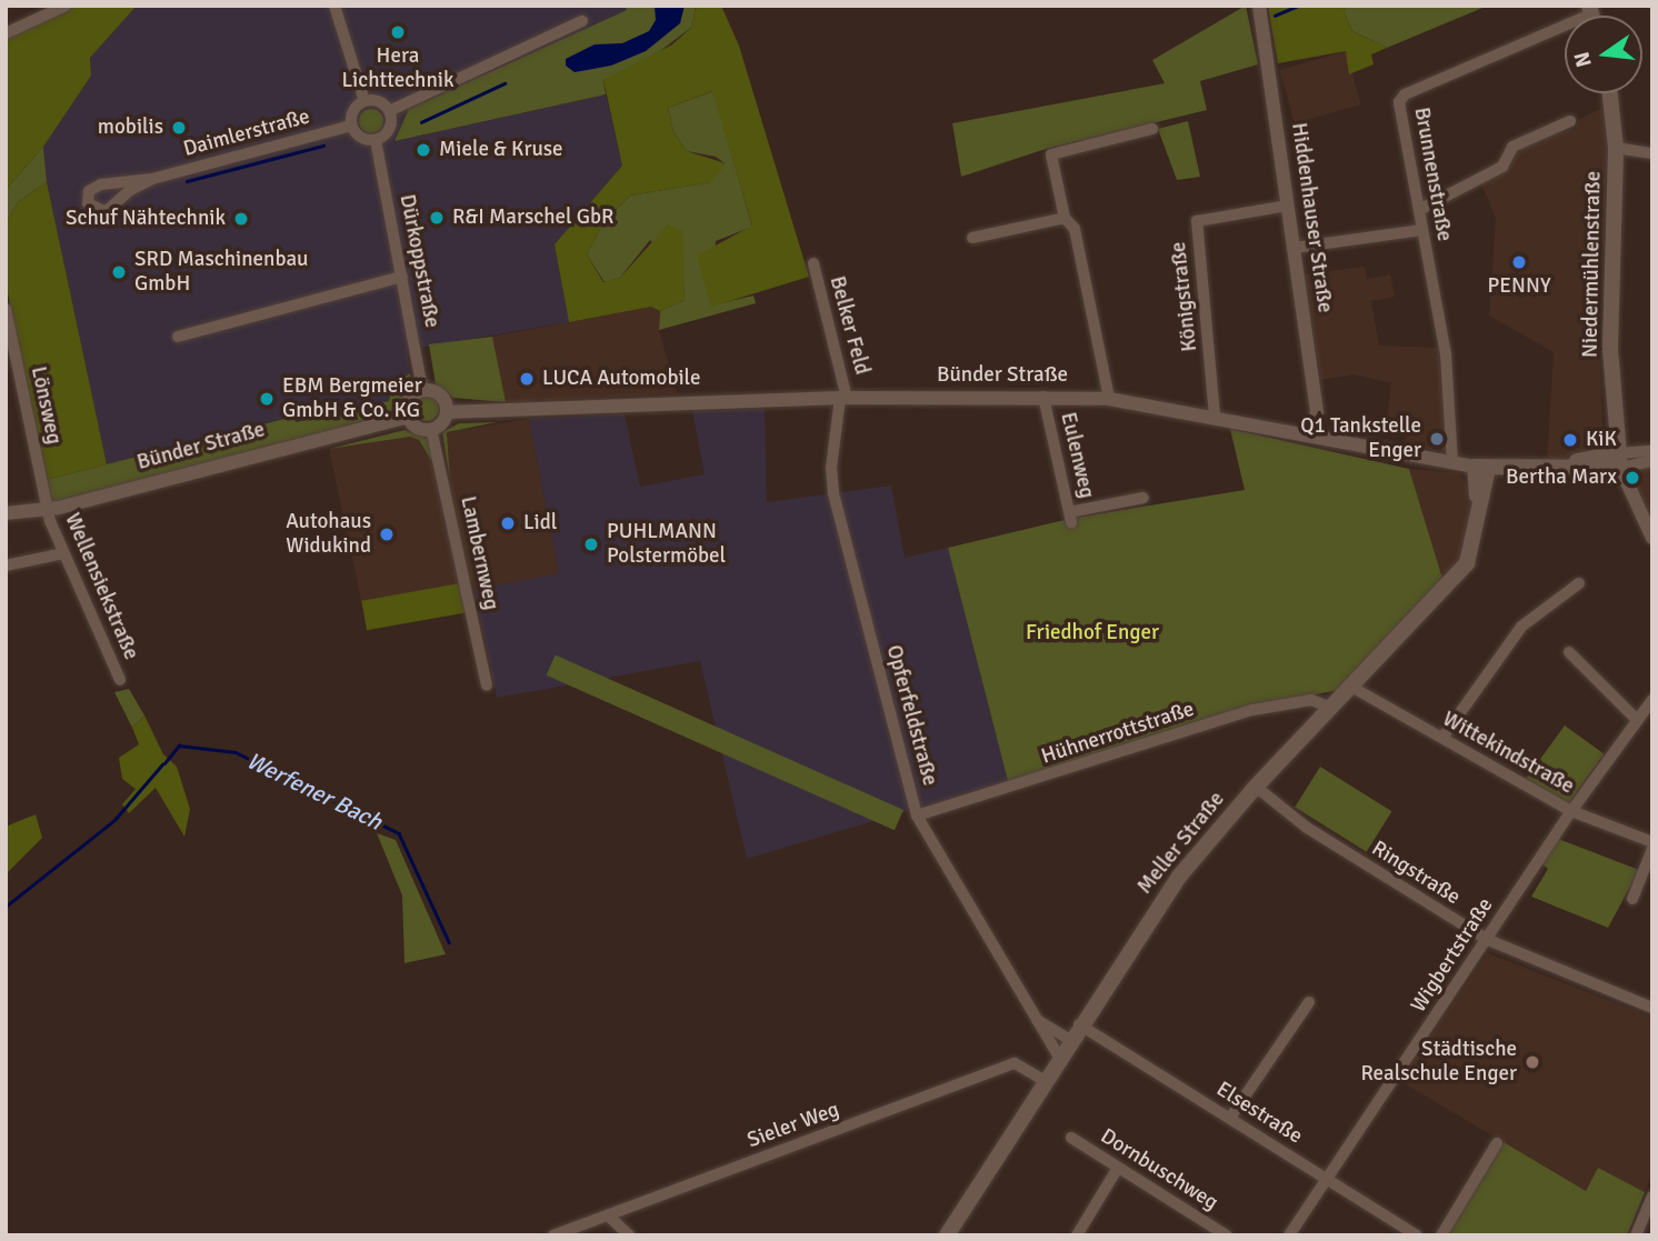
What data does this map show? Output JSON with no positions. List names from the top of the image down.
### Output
{
  "streets": {
    "main road": ["Niedermühlenstraße", "Bünder Straße", "Meller Straße"],
    "street": [
      "Daimlerstraße",
      "Brunnenstraße",
      "Hiddenhauser Straße",
      "Dürkoppstraße",
      "Königstraße",
      "Belker Feld",
      "Lönsweg",
      "Eulenweg",
      "Lambernweg",
      "Wellensiekstraße",
      "Opferfeldstraße",
      "Hühnerrottstraße",
      "Wittekindstraße",
      "Ringstraße",
      "Wigbertstraße",
      "Elsestraße",
      "Sieler Weg",
      "Dornbuschweg"
    ]
  },
  "crossings": [
    ["Daimlerstraße", "Dürkoppstraße"],
    ["Brunnenstraße", "Bünder Straße"],
    ["Hiddenhauser Straße", "Königstraße"],
    ["Hiddenhauser Straße", "Bünder Straße"],
    ["Dürkoppstraße", "Bünder Straße"],
    ["Dürkoppstraße", "Lambernweg"],
    ["Niedermühlenstraße", "Bünder Straße"],
    ["Königstraße", "Bünder Straße"],
    ["Belker Feld", "Bünder Straße"],
    ["Belker Feld", "Opferfeldstraße"],
    ["Bünder Straße", "Lönsweg"],
    ["Bünder Straße", "Eulenweg"],
    ["Bünder Straße", "Lambernweg"],
    ["Bünder Straße", "Wellensiekstraße"],
    ["Bünder Straße", "Opferfeldstraße"],
    ["Bünder Straße", "Meller Straße"],
    ["Lönsweg", "Wellensiekstraße"],
    ["Opferfeldstraße", "Hühnerrottstraße"],
    ["Opferfeldstraße", "Meller Straße"],
    ["Hühnerrottstraße", "Meller Straße"],
    ["Wittekindstraße", "Meller Straße"],
    ["Wittekindstraße", "Wigbertstraße"],
    ["Meller Straße", "Ringstraße"],
    ["Meller Straße", "Elsestraße"],
    ["Meller Straße", "Sieler Weg"],
    ["Ringstraße", "Wigbertstraße"],
    ["Wigbertstraße", "Elsestraße"]
  ],
  "water": ["Werfener Bach"],
  "parks": ["Friedhof Enger"],
  "places": [
    "Hera Lichttechnik",
    "mobilis",
    "Miele & Kruse",
    "R&I Marschel GbR",
    "Schuf Nähtechnik",
    "PENNY",
    "SRD Maschinenbau GmbH",
    "LUCA Automobile",
    "EBM Bergmeier GmbH & Co. KG",
    "Q1 Tankstelle Enger",
    "KiK",
    "Bertha Marx",
    "Lidl",
    "Autohaus Widukind",
    "PUHLMANN Polstermöbel",
    "Städtische Realschule Enger"
  ],
  "north": "left"
}
